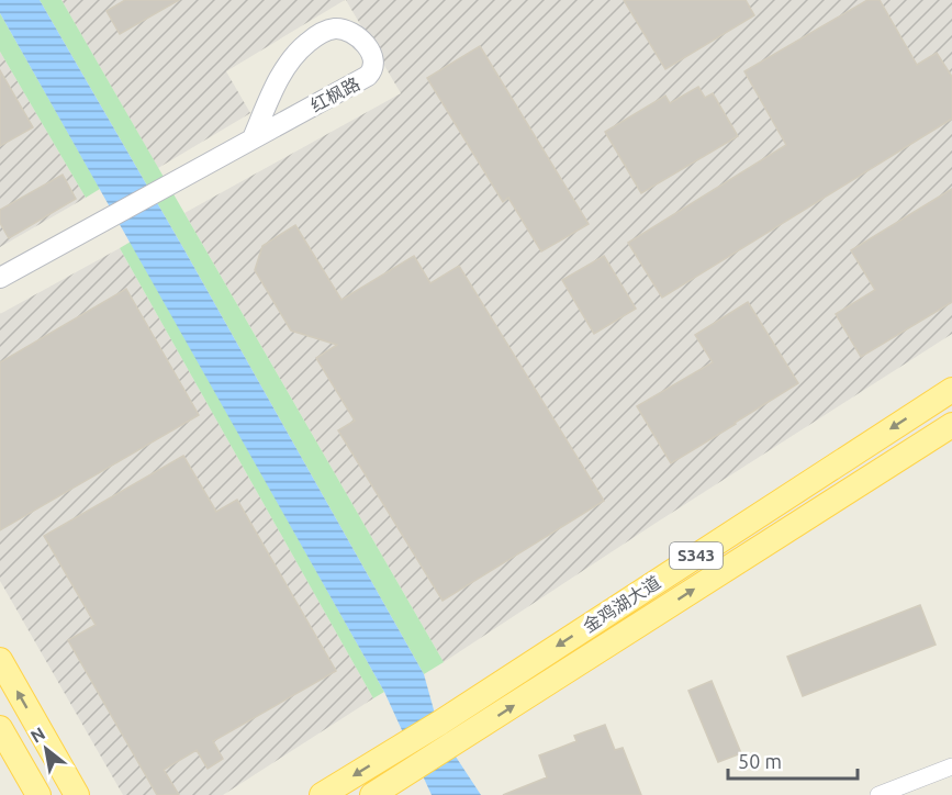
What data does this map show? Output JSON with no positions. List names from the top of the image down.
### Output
{
  "streets": {
    "main road": ["S343", "金鸡湖大道"],
    "street": ["红枫路"]
  },
  "scale_bar": "50 m",
  "north": "top left"
}
